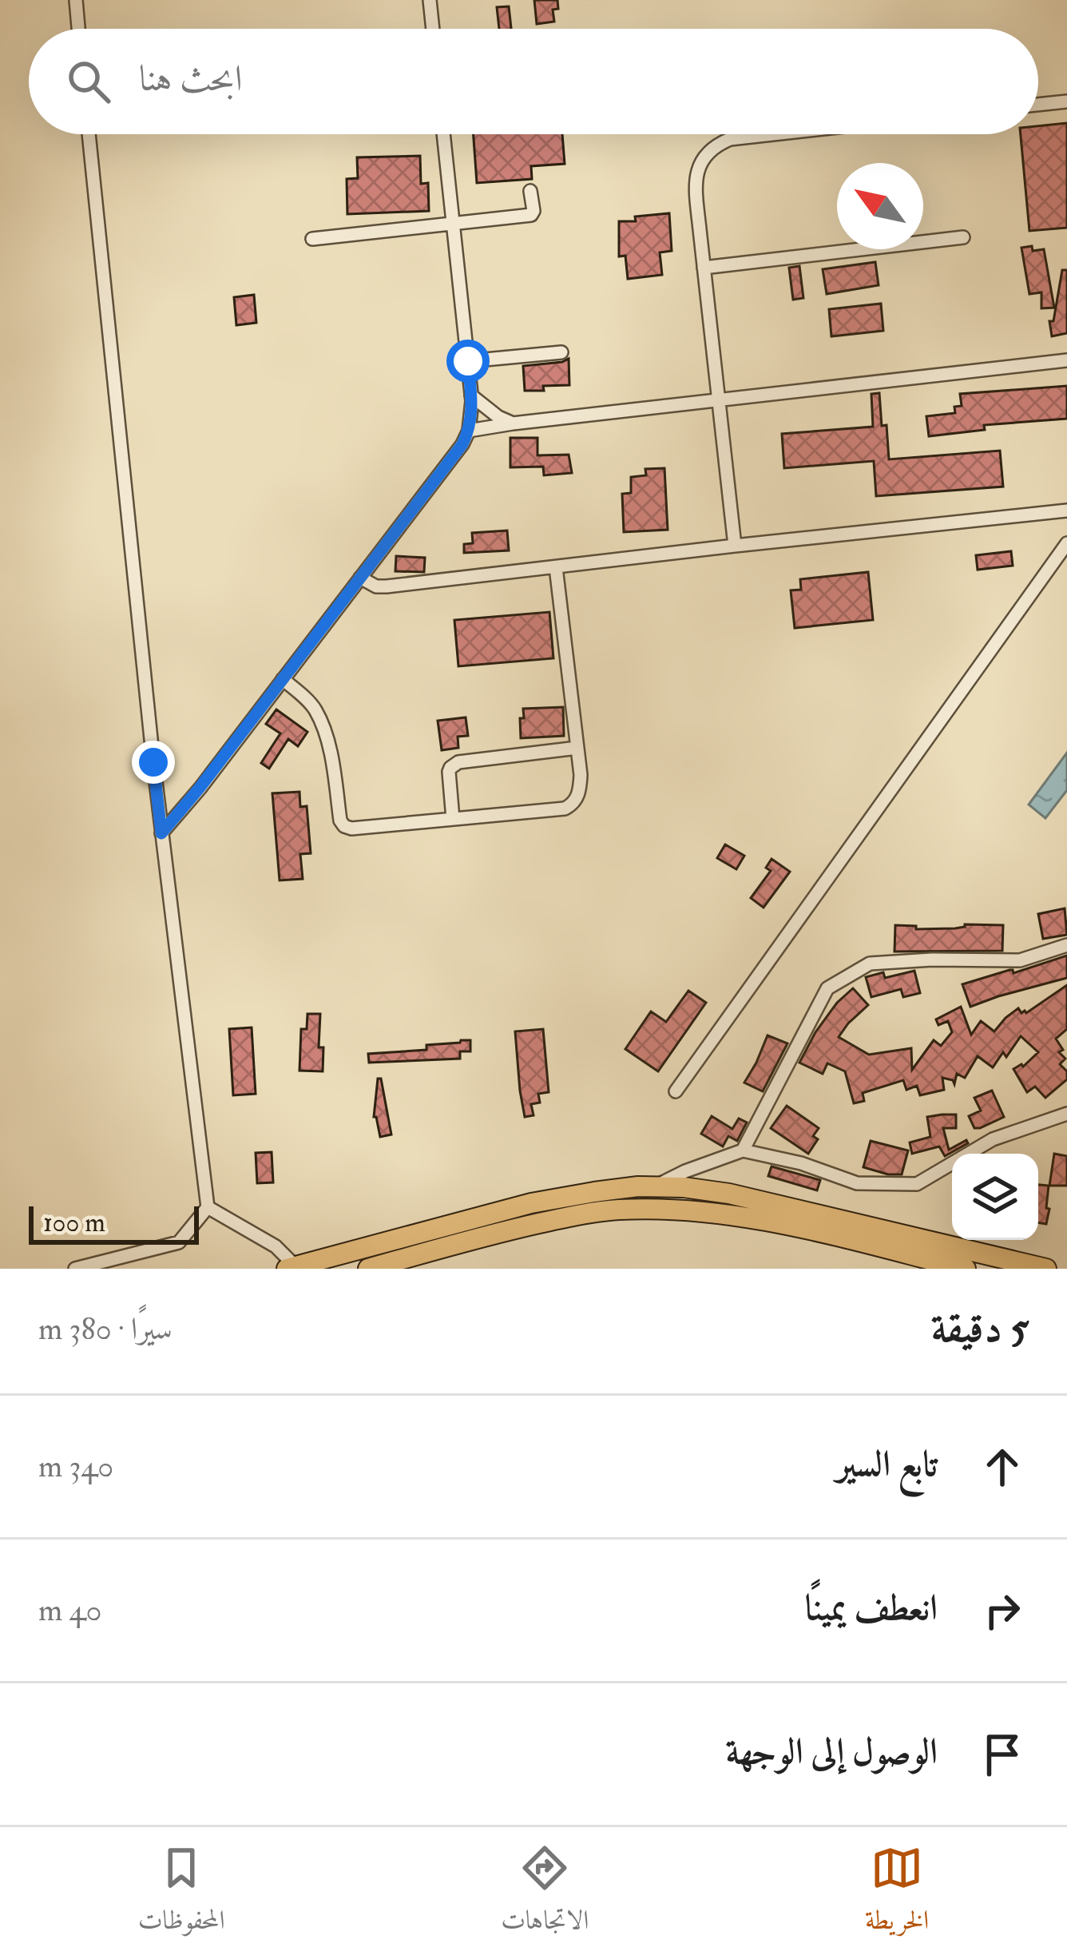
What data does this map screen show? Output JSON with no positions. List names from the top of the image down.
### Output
{
  "scale_bar": "100 m",
  "north": "top left",
  "page": {
    "search": "ابحث هنا",
    "scale": "100 m",
    "heading": ["5 دقيقة", "سيرًا · 380 m"],
    "list": [
      ["تابع السير", "340 m"],
      ["انعطف يمينًا", "40 m"],
      "الوصول إلى الوجهة"
    ],
    "nav": ["الخريطة", "الاتجاهات", "المحفوظات"]
  }
}
